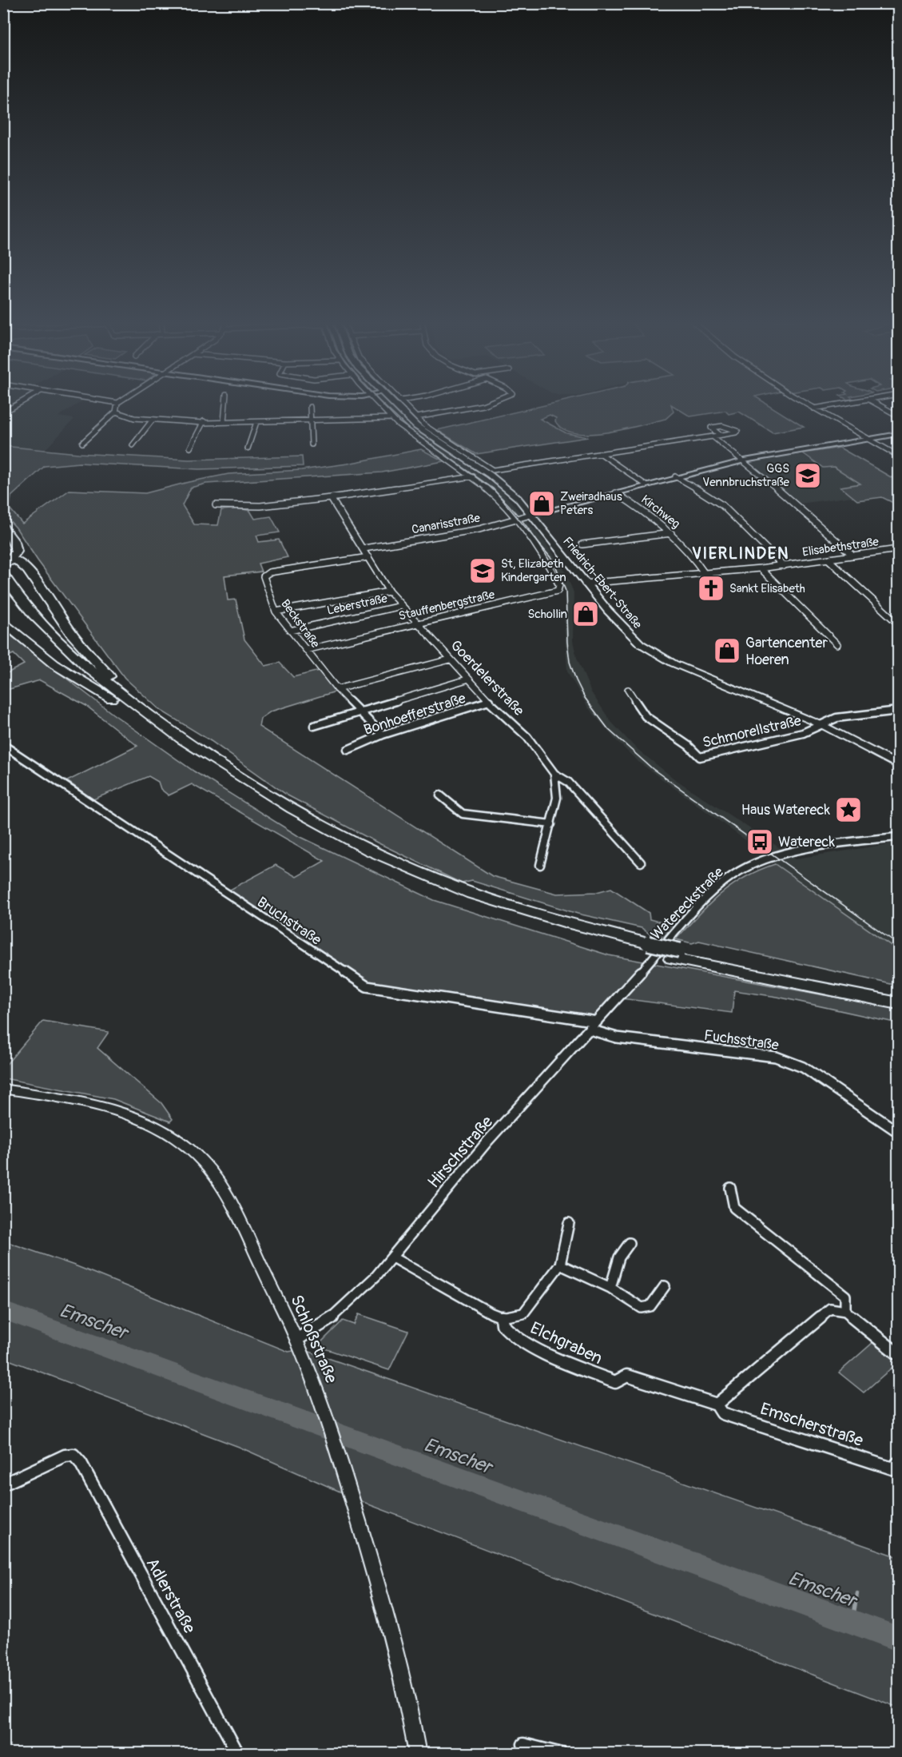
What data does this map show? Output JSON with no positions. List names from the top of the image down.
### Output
{
  "streets": {
    "main road": ["Friedrich-Ebert-Straße"],
    "street": [
      "Kirchweg",
      "Canarisstraße",
      "Elisabethstraße",
      "Leberstraße",
      "Stauffenbergstraße",
      "Beckstraße",
      "Goerdelerstraße",
      "Bonhoefferstraße",
      "Schmorellstraße",
      "Watereckstraße",
      "Bruchstraße",
      "Fuchsstraße",
      "Hirschstraße",
      "Schloßstraße",
      "Elchgraben",
      "Emscherstraße",
      "Adlerstraße"
    ]
  },
  "crossings": [
    ["Kirchweg", "Elisabethstraße"],
    ["Canarisstraße", "Friedrich-Ebert-Straße"],
    ["Canarisstraße", "Stauffenbergstraße"],
    ["Canarisstraße", "Goerdelerstraße"],
    ["Elisabethstraße", "Friedrich-Ebert-Straße"],
    ["Friedrich-Ebert-Straße", "Schmorellstraße"],
    ["Leberstraße", "Beckstraße"],
    ["Leberstraße", "Goerdelerstraße"],
    ["Stauffenbergstraße", "Beckstraße"],
    ["Stauffenbergstraße", "Goerdelerstraße"],
    ["Beckstraße", "Goerdelerstraße"],
    ["Beckstraße", "Bonhoefferstraße"],
    ["Goerdelerstraße", "Bonhoefferstraße"],
    ["Watereckstraße", "Hirschstraße"],
    ["Bruchstraße", "Hirschstraße"],
    ["Fuchsstraße", "Hirschstraße"],
    ["Hirschstraße", "Schloßstraße"],
    ["Hirschstraße", "Elchgraben"],
    ["Elchgraben", "Emscherstraße"]
  ],
  "districts": ["VIERLINDEN"],
  "water": ["Emscher"],
  "places": {
    "school or university": ["GGS Vennbruchstraße", "St, Elizabeth Kindergarten"],
    "shop": ["Zweiradhaus Peters", "Schollin", "Gartencenter Hoeren"],
    "church": ["Sankt Elisabeth"],
    "place": ["Haus Watereck"],
    "bus stop": ["Watereck"]
  }
}
